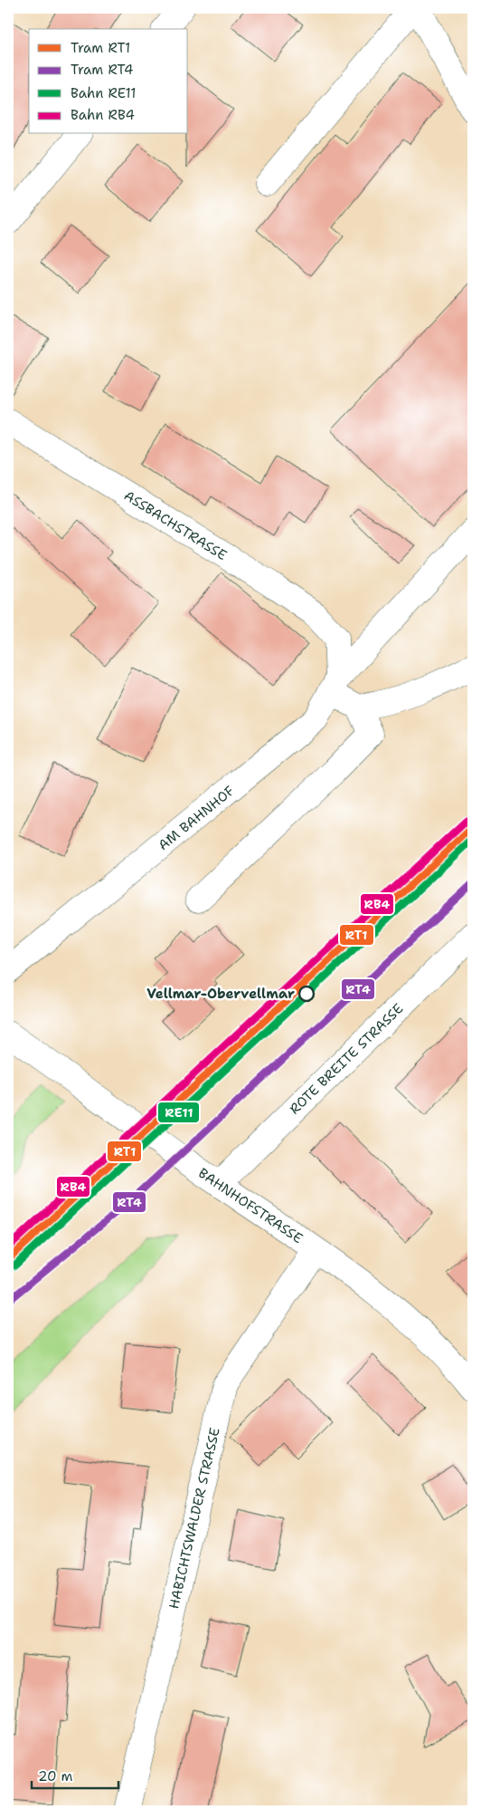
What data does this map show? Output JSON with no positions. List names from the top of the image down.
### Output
{
  "streets": {
    "street": [
      "ASSBACHSTRASSE",
      "AM BAHNHOF",
      "ROTE BREITE STRASSE",
      "BAHNHOFSTRASSE",
      "HABICHTSWALDER STRASSE"
    ]
  },
  "crossings": [
    ["ASSBACHSTRASSE", "AM BAHNHOF"],
    ["ROTE BREITE STRASSE", "BAHNHOFSTRASSE"],
    ["BAHNHOFSTRASSE", "HABICHTSWALDER STRASSE"]
  ],
  "places": ["Vellmar-Obervellmar"],
  "lines": [
    "rail line RB4",
    "tram line RT1",
    "rail line RE11",
    "tram line RT4"
  ],
  "legend": [
    "Tram RT1",
    "Tram RT4",
    "Bahn RE11",
    "Bahn RB4"
  ],
  "scale_bar": "20 m"
}
